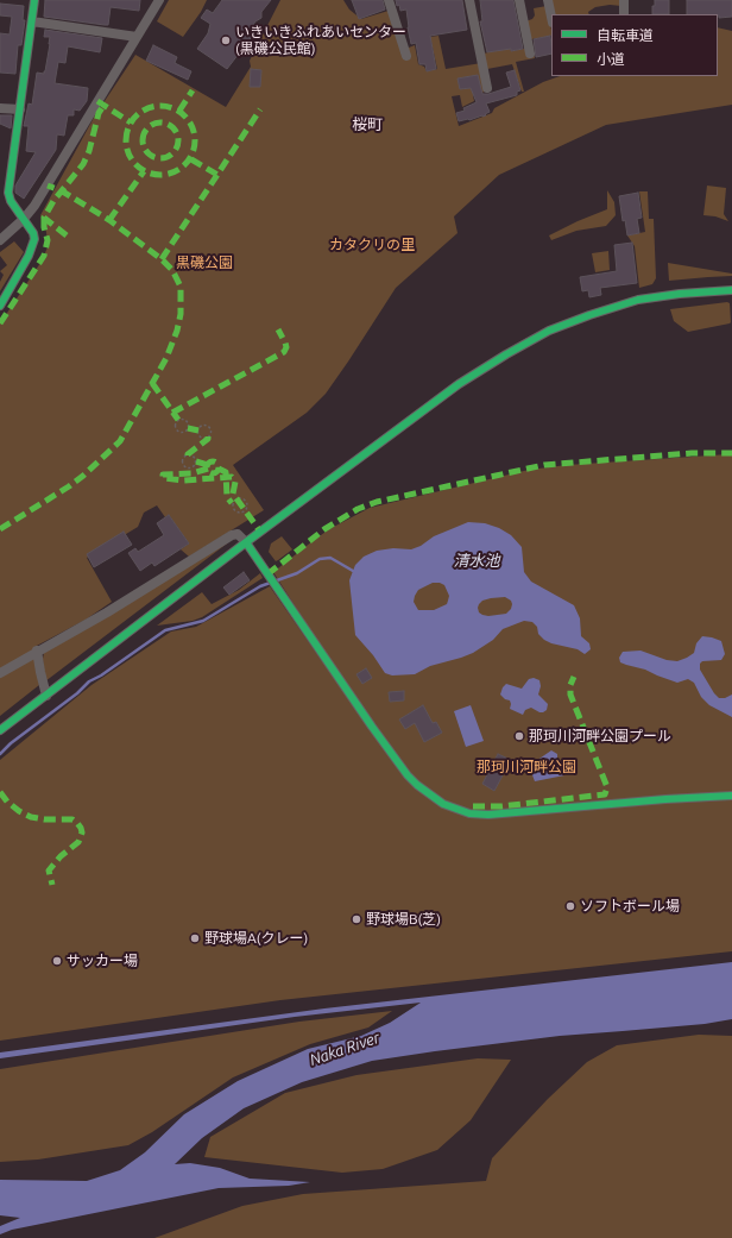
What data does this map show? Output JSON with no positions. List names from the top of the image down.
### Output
{
  "districts": ["桜町"],
  "water": ["清水池", "Naka River"],
  "parks": ["カタクリの里", "黒磯公園", "那珂川河畔公園"],
  "places": [
    "いきいきふれあいセンター (黒磯公民館)",
    "那珂川河畔公園プール",
    "ソフトボール場",
    "野球場B(芝)",
    "野球場A(クレー)",
    "サッカー場"
  ],
  "legend": ["自転車道", "小道"]
}
